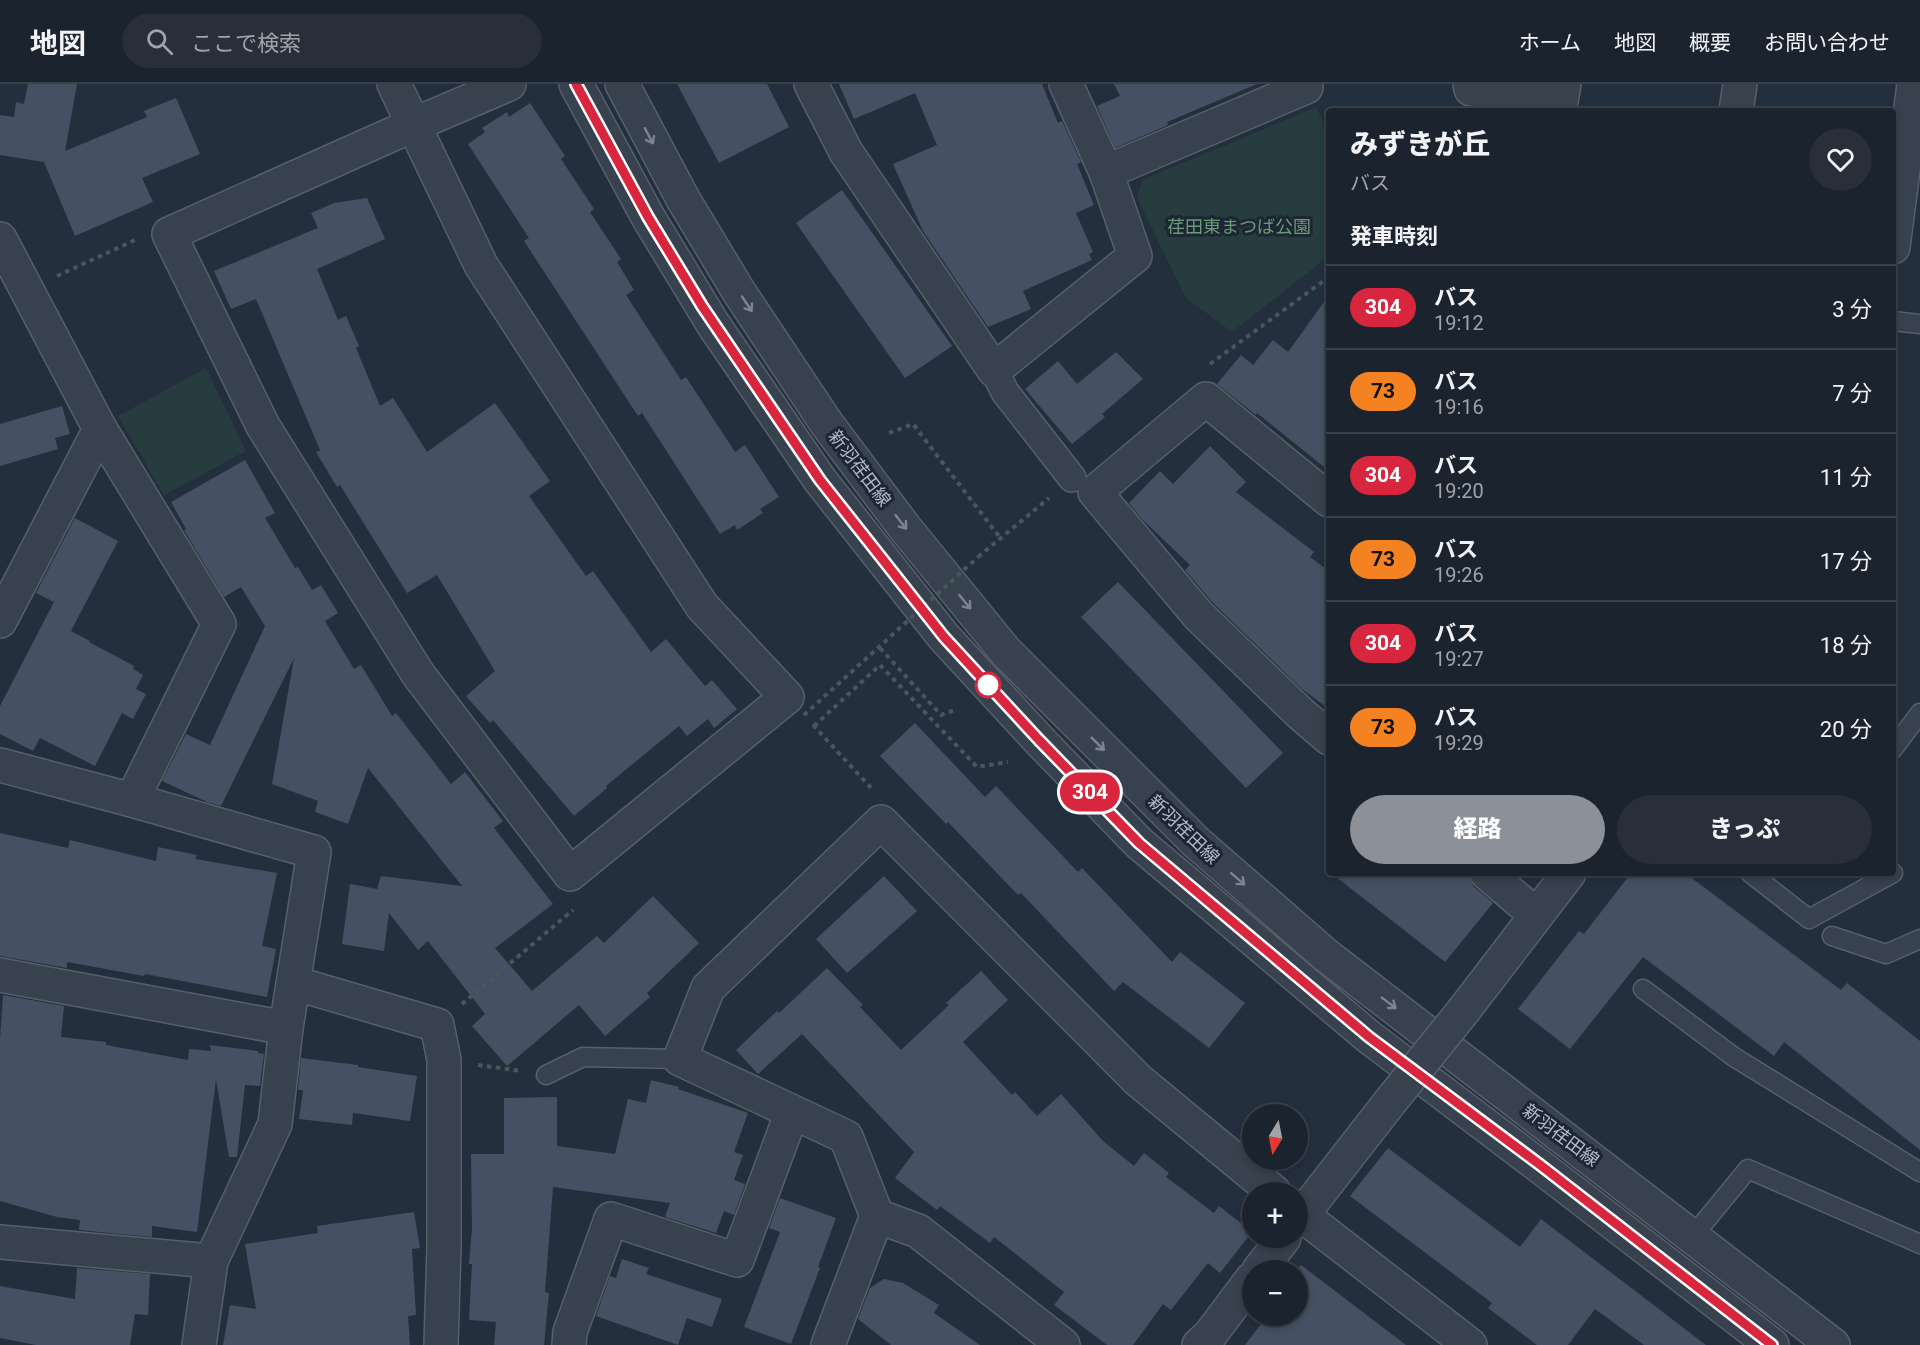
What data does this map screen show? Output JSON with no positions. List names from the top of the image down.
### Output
{
  "streets": {
    "street": ["新羽荏田線"]
  },
  "parks": ["荏田東まつば公園"],
  "lines": ["bus line 304"],
  "north": "bottom",
  "page": {
    "header": "地図",
    "search": "ここで検索",
    "nav": [
      "ホーム",
      "地図",
      "概要",
      "お問い合わせ"
    ],
    "on_map": "304",
    "heading": [
      ["みずきが丘", "バス"],
      "発車時刻"
    ],
    "list": [
      {
        "mark": "304",
        "name": "バス",
        "note": "19:12",
        "value": "3 分"
      },
      {
        "mark": "73",
        "name": "バス",
        "note": "19:16",
        "value": "7 分"
      },
      {
        "mark": "304",
        "name": "バス",
        "note": "19:20",
        "value": "11 分"
      },
      {
        "mark": "73",
        "name": "バス",
        "note": "19:26",
        "value": "17 分"
      },
      {
        "mark": "304",
        "name": "バス",
        "note": "19:27",
        "value": "18 分"
      },
      {
        "mark": "73",
        "name": "バス",
        "note": "19:29",
        "value": "20 分"
      }
    ],
    "buttons": ["経路", "きっぷ"],
    "map_buttons": ["+", "−"]
  }
}
